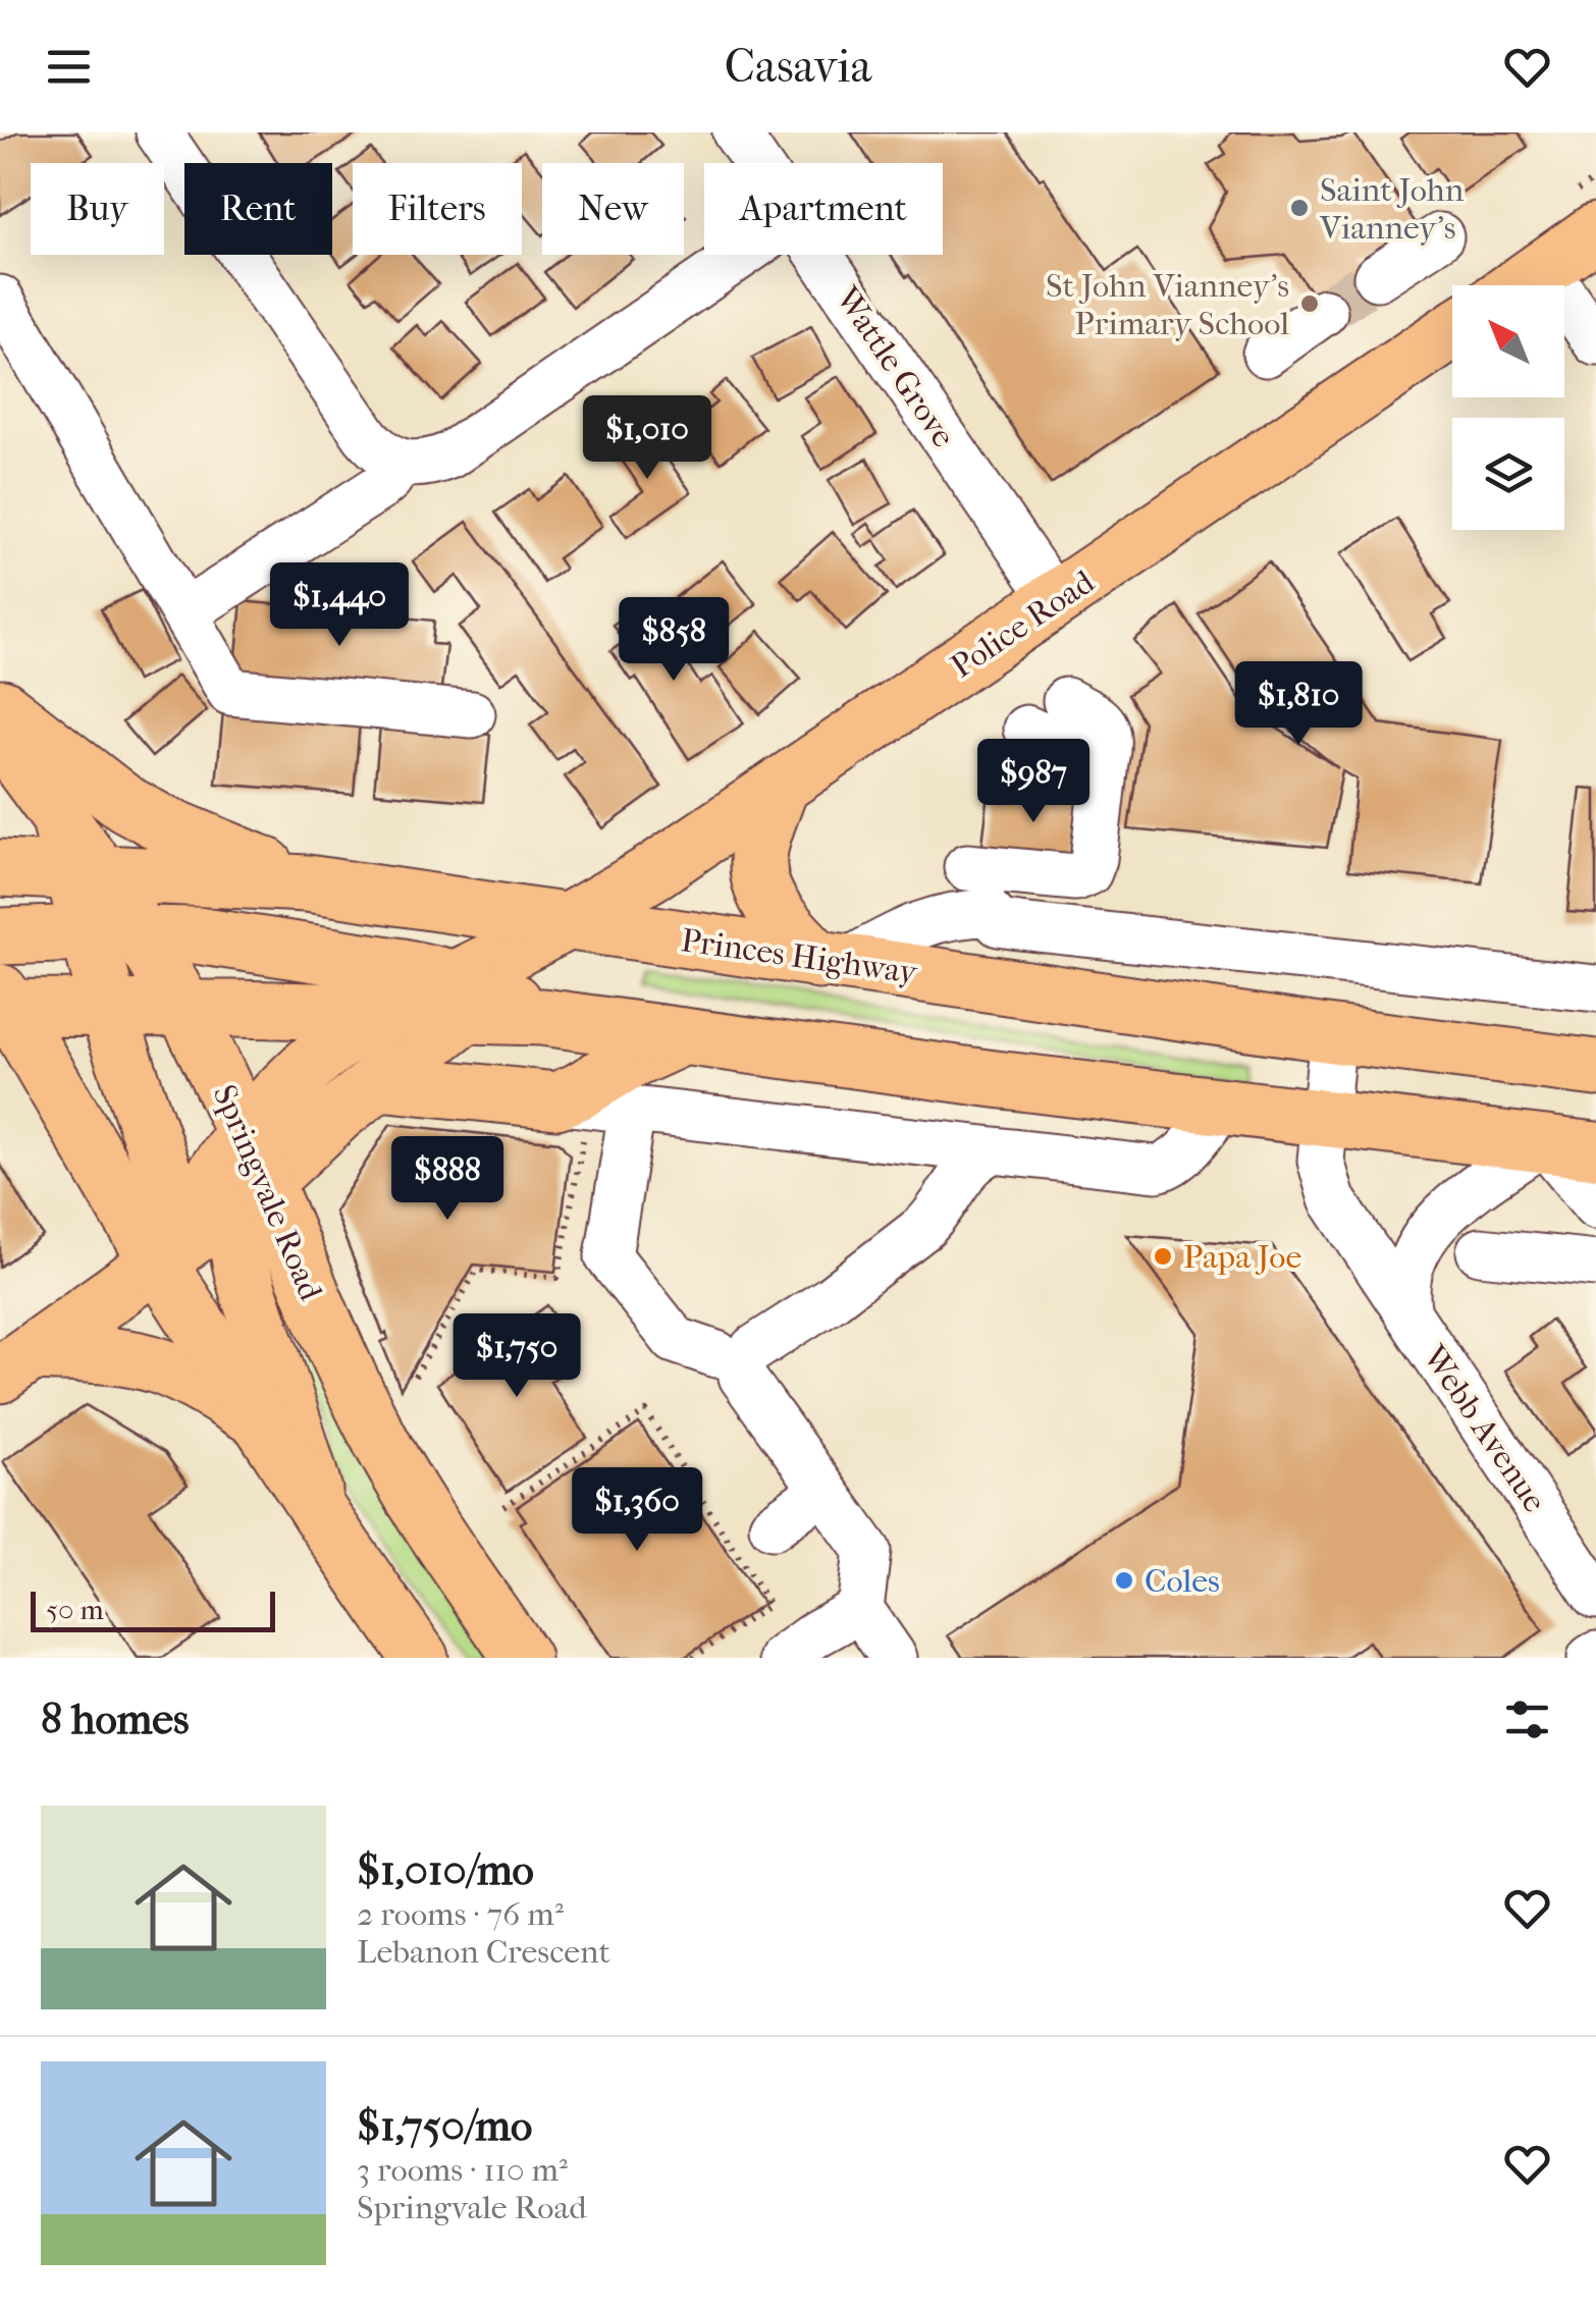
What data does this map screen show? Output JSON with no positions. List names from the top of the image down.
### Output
{
  "streets": {
    "main road": ["Police Road", "Princes Highway", "Springvale Road"],
    "street": ["Wattle Grove", "Webb Avenue"]
  },
  "crossings": [
    ["Wattle Grove", "Police Road"],
    ["Police Road", "Princes Highway"],
    ["Police Road", "Springvale Road"],
    ["Princes Highway", "Springvale Road"],
    ["Princes Highway", "Webb Avenue"]
  ],
  "places": [
    "Saint John Vianney's",
    "St John Vianney's Primary School",
    "Papa Joe",
    "Coles"
  ],
  "scale_bar": "50 m",
  "north": "top left",
  "page": {
    "header": "Casavia",
    "chip": [
      "Buy",
      "Rent",
      "Filters",
      "New",
      "Apartment"
    ],
    "price": [
      "$1,010",
      "$1,440",
      "$858",
      "$1,810",
      "$987",
      "$888",
      "$1,750",
      "$1,360"
    ],
    "scale": "50 m",
    "heading": "8 homes",
    "list": [
      {
        "name": "$1,010/mo",
        "note": "2 rooms · 76 m² · Lebanon Crescent"
      },
      {
        "name": "$1,750/mo",
        "note": "3 rooms · 110 m² · Springvale Road"
      }
    ]
  }
}
